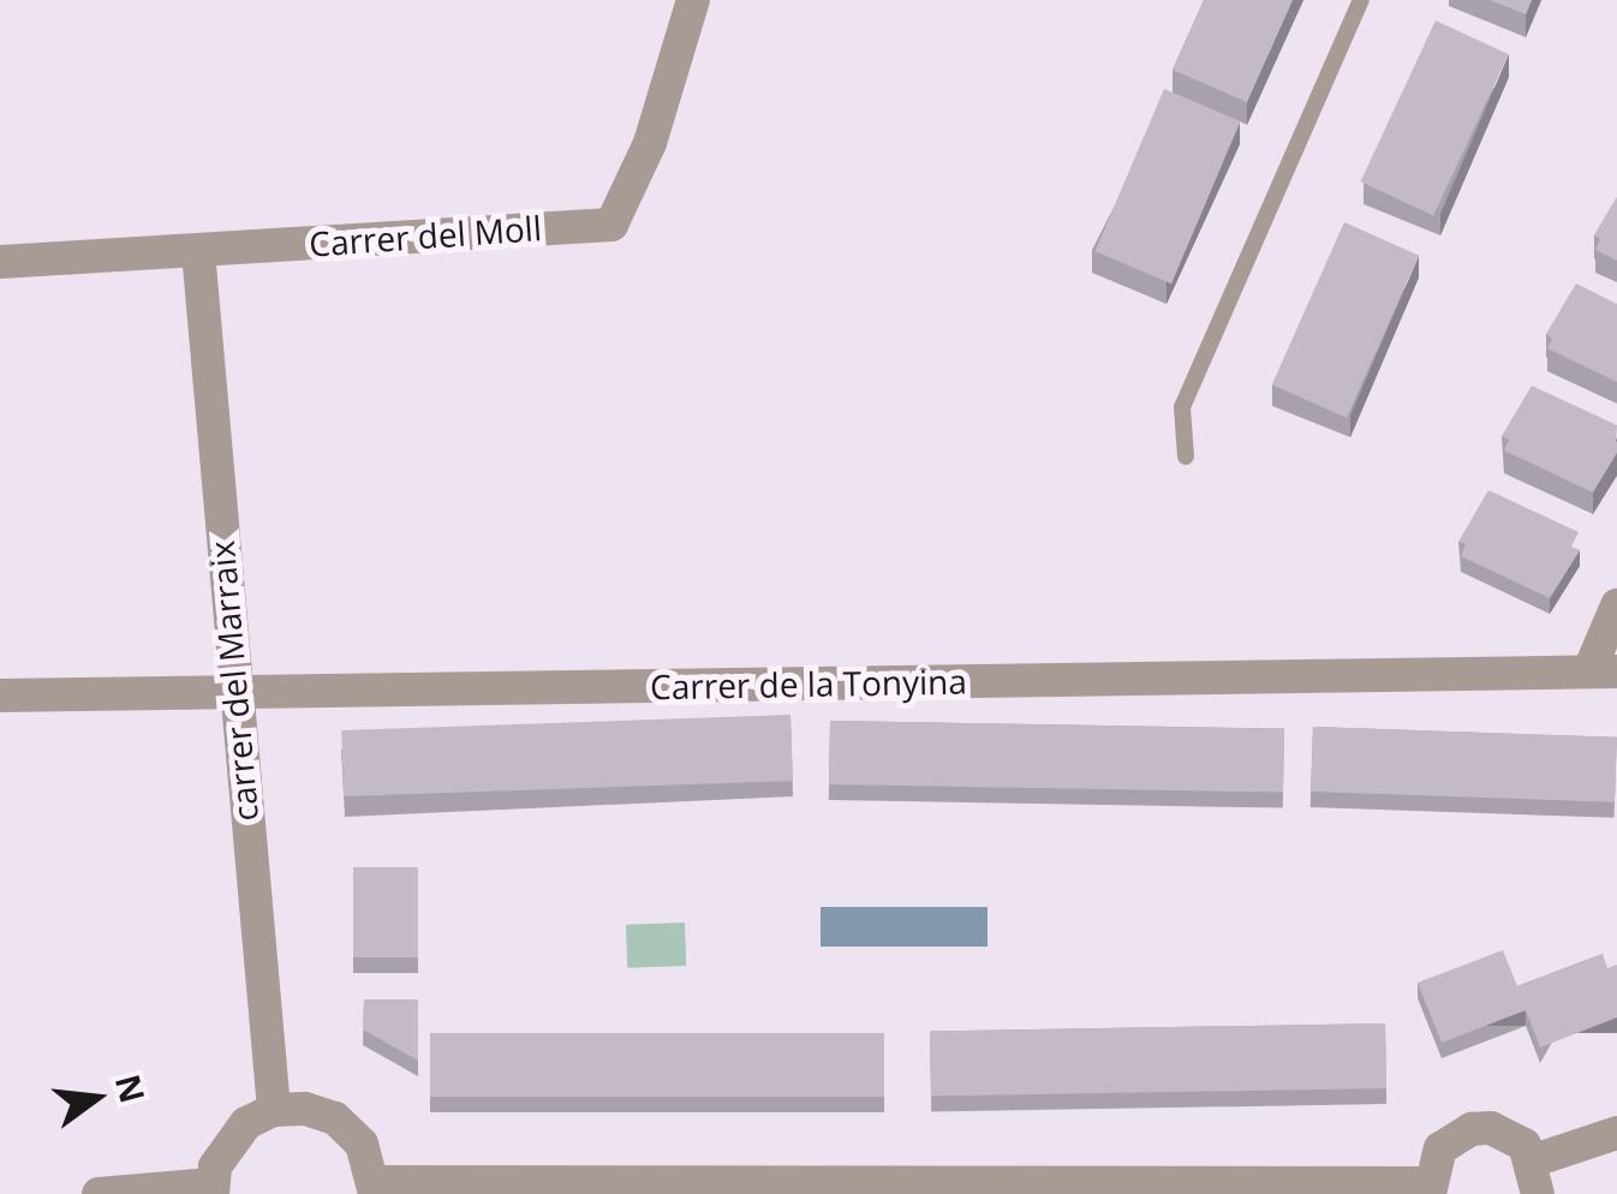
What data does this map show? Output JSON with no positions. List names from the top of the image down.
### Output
{
  "streets": {
    "street": ["Carrer del Moll", "carrer del Marraix", "Carrer de la Tonyina"]
  },
  "crossings": [
    ["Carrer del Moll", "carrer del Marraix"],
    ["carrer del Marraix", "Carrer de la Tonyina"]
  ],
  "north": "right"
}
